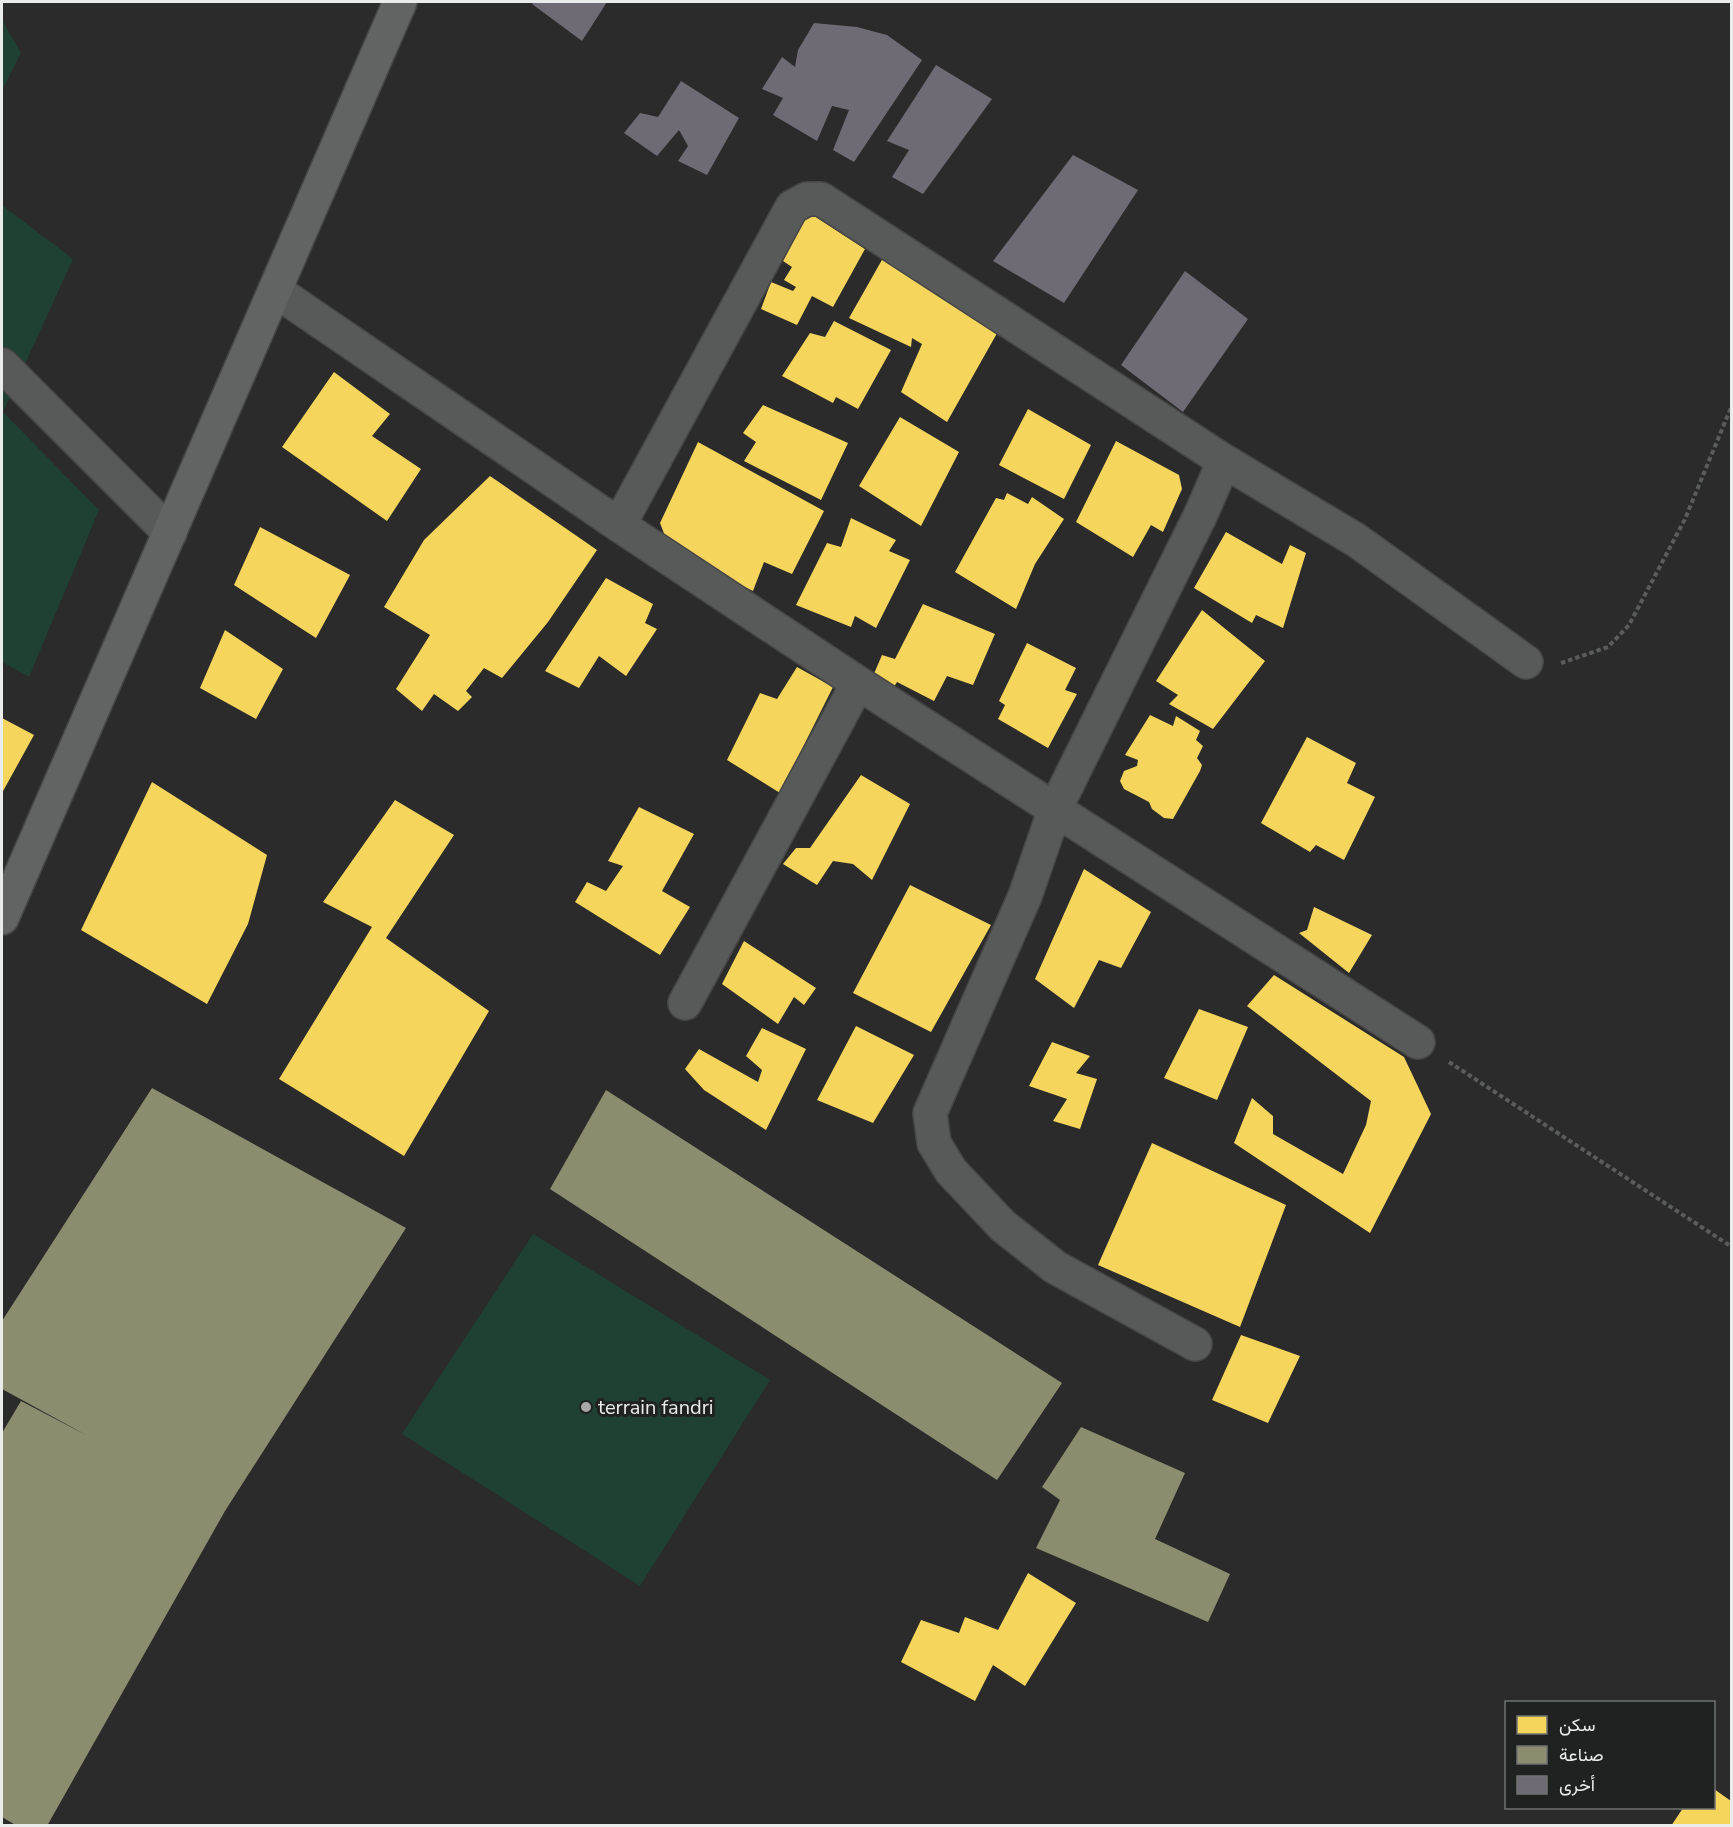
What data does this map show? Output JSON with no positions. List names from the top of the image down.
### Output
{
  "places": ["terrain fandri"],
  "legend": ["سكن", "صناعة", "أخرى"]
}
